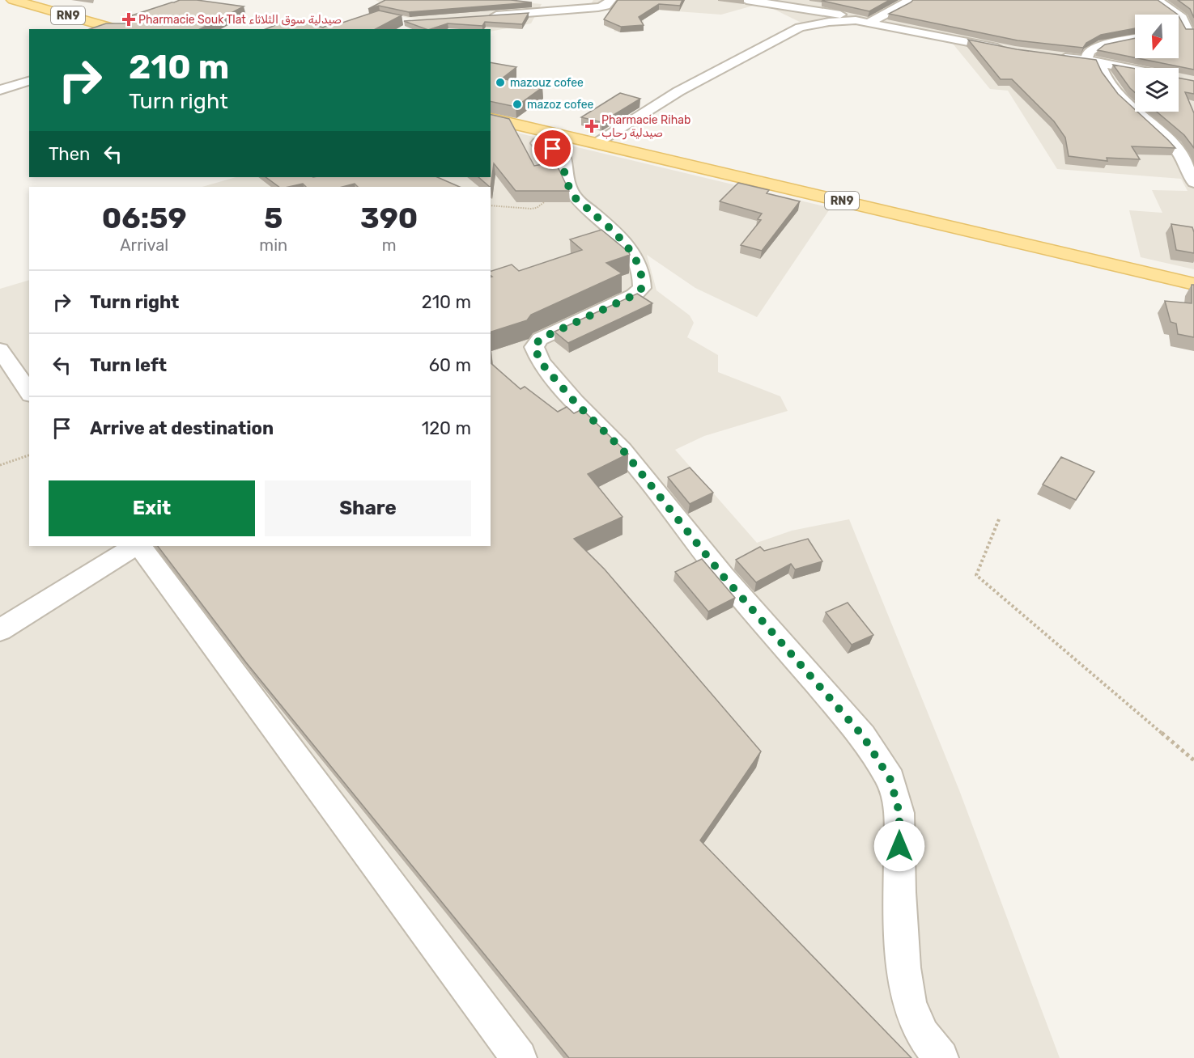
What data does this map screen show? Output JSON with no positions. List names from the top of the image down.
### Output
{
  "streets": {
    "main road": ["RN9"]
  },
  "places": {
    "health": ["Pharmacie Souk Tlat صيدلية سوق الثلاثاء", "Pharmacie Rihab صيدلية رحاب"],
    "other": ["mazouz cofee", "mazoz cofee"]
  },
  "north": "bottom",
  "page": {
    "turn": ["210 m", "Turn right"],
    "then": "Then",
    "eta": [
      "06:59",
      "Arrival",
      "5",
      "min",
      "390",
      "m"
    ],
    "list": [
      {
        "name": "Turn right",
        "value": "210 m"
      },
      {
        "name": "Turn left",
        "value": "60 m"
      },
      {
        "name": "Arrive at destination",
        "value": "120 m"
      }
    ],
    "buttons": ["Exit", "Share"]
  }
}
